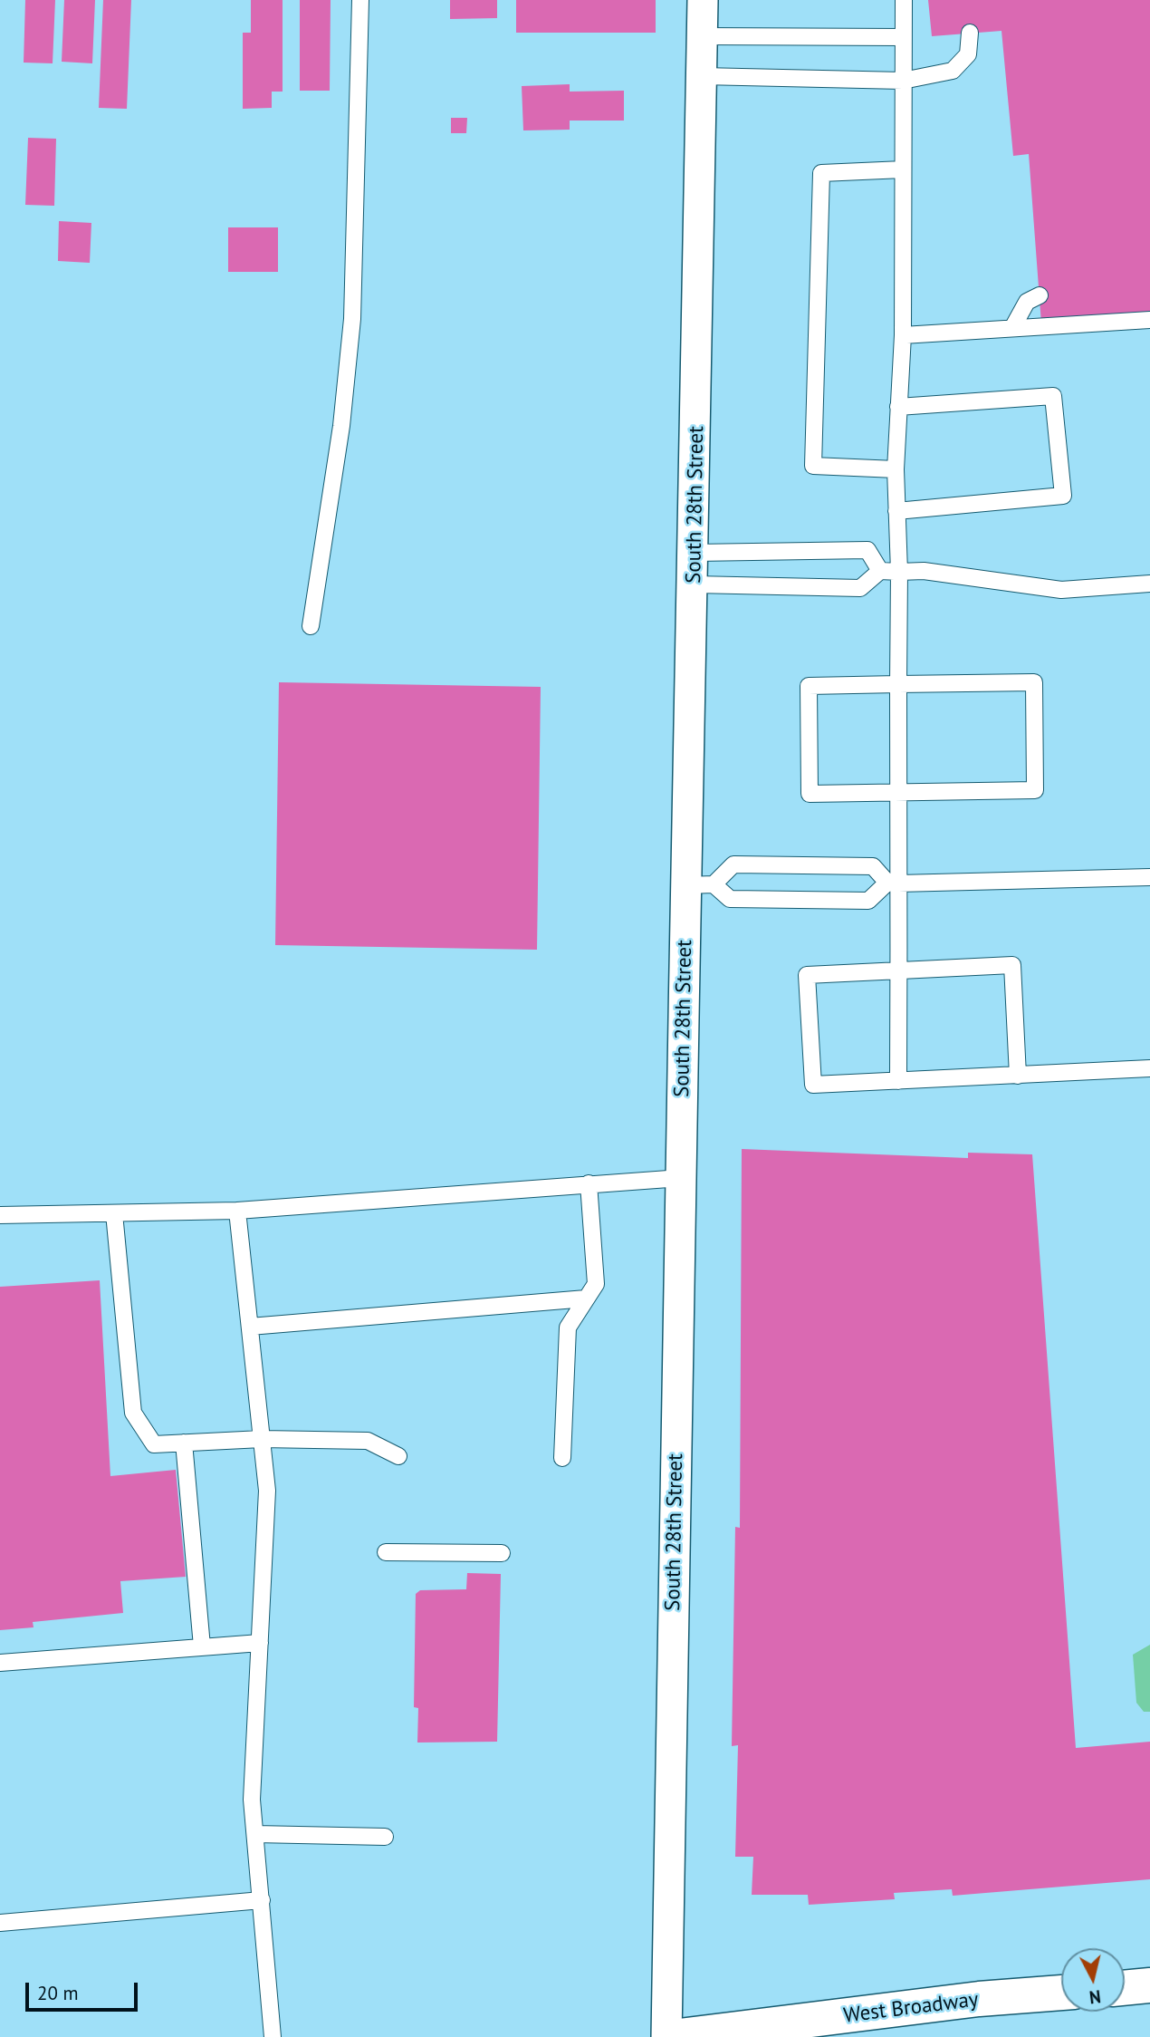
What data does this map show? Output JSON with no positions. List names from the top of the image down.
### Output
{
  "streets": {
    "street": ["South 28th Street", "West Broadway"]
  },
  "scale_bar": "20 m",
  "north": "bottom"
}
